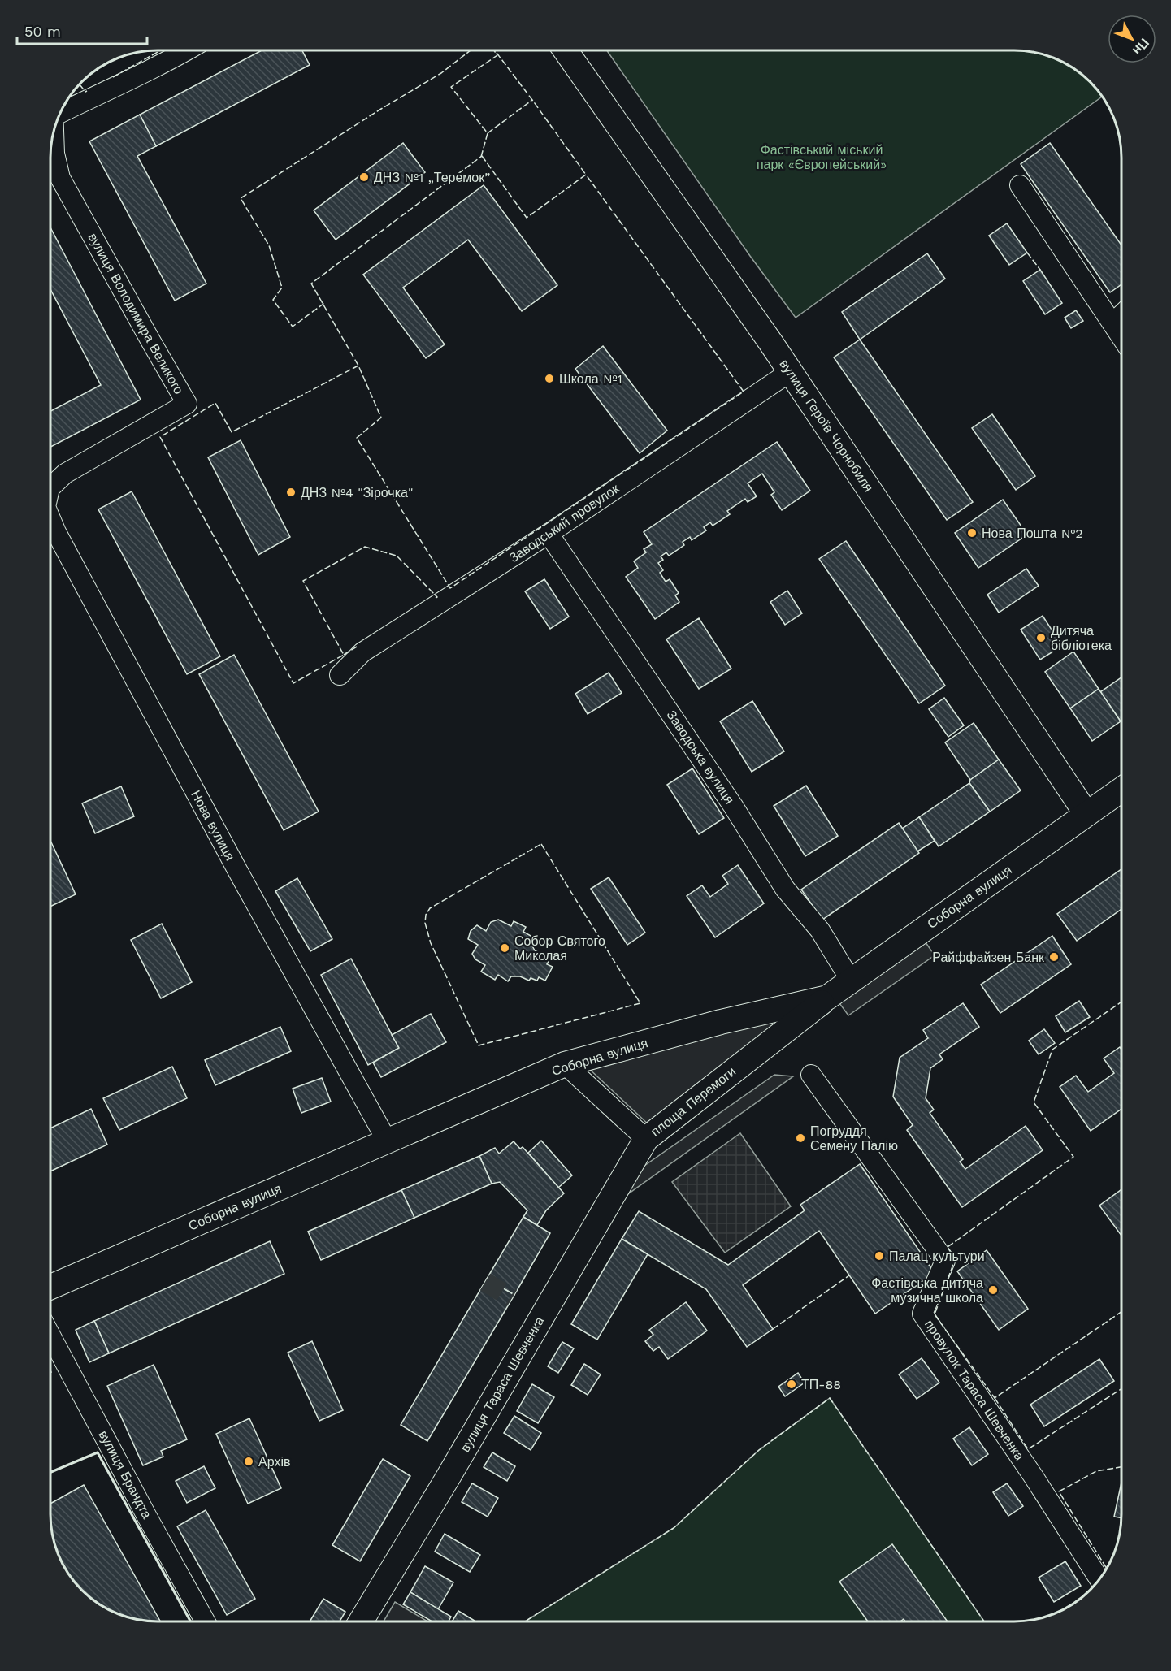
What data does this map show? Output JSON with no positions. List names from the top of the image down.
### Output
{
  "streets": {
    "main road": [
      "вулиця Героїв Чорнобиля",
      "Соборна вулиця",
      "площа Перемоги",
      "вулиця Тараса Шевченка"
    ],
    "street": [
      "вулиця Володимира Великого",
      "Заводський провулок",
      "Заводська вулиця",
      "Нова вулиця",
      "провулок Тараса Шевченка",
      "вулиця Брандта"
    ]
  },
  "crossings": [
    ["вулиця Героїв Чорнобиля", "Заводський провулок"],
    ["вулиця Героїв Чорнобиля", "Соборна вулиця"],
    ["Заводський провулок", "Заводська вулиця"],
    ["Заводська вулиця", "Соборна вулиця"],
    ["Нова вулиця", "Соборна вулиця"],
    ["Соборна вулиця", "площа Перемоги"],
    ["площа Перемоги", "вулиця Тараса Шевченка"]
  ],
  "parks": ["Фастівський міський парк «Європейський»"],
  "places": [
    "ДНЗ №1 „Теремок”",
    "Школа №1",
    "ДНЗ №4 \"Зірочка\"",
    "Нова Пошта №2",
    "Дитяча бібліотека",
    "Собор Святого Миколая",
    "Райффайзен Банк",
    "Погруддя Семену Палію",
    "Палац культури",
    "Фастівська дитяча музична школа",
    "ТП-88",
    "Архів"
  ],
  "scale_bar": "50 m",
  "north": "bottom right"
}
